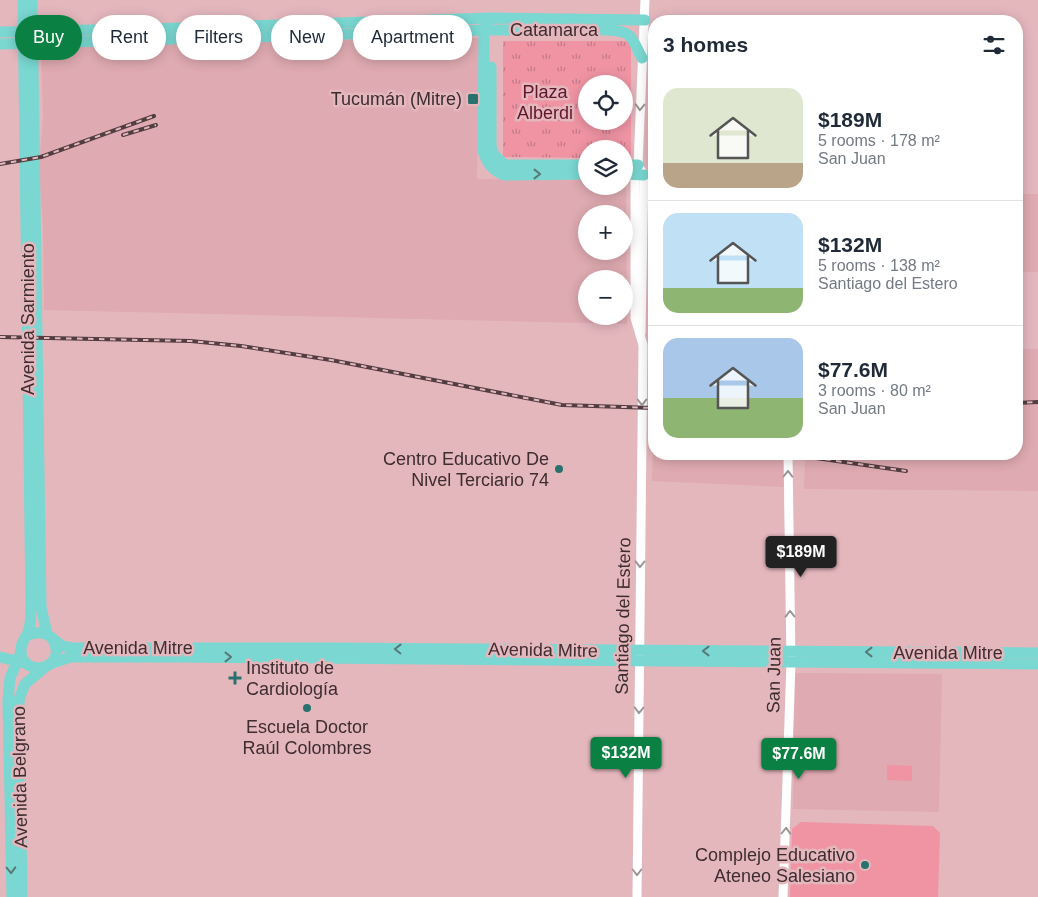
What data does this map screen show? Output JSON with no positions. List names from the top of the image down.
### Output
{
  "streets": {
    "main road": [
      "Catamarca",
      "Avenida Sarmiento",
      "Avenida Mitre",
      "Avenida Belgrano"
    ],
    "street": ["Santiago del Estero", "San Juan"]
  },
  "crossings": [
    ["Catamarca", "Santiago del Estero"],
    ["Avenida Sarmiento", "Avenida Mitre"],
    ["Avenida Sarmiento", "Avenida Belgrano"],
    ["Santiago del Estero", "Avenida Mitre"],
    ["Avenida Mitre", "San Juan"],
    ["Avenida Mitre", "Avenida Belgrano"]
  ],
  "one_way": ["Santiago del Estero", "San Juan"],
  "parks": ["Plaza Alberdi"],
  "places": {
    "transit": ["Tucumán (Mitre)"],
    "other": ["Centro Educativo De Nivel Terciario 74", "Escuela Doctor Raúl Colombres", "Complejo Educativo Ateneo Salesiano"],
    "health": ["Instituto de Cardiología"]
  },
  "page": {
    "chip": [
      "Buy",
      "Rent",
      "Filters",
      "New",
      "Apartment"
    ],
    "heading": "3 homes",
    "map_buttons": ["+", "−"],
    "list": [
      {
        "name": "$189M",
        "note": "5 rooms · 178 m² · San Juan"
      },
      {
        "name": "$132M",
        "note": "5 rooms · 138 m² · Santiago del Estero"
      },
      {
        "name": "$77.6M",
        "note": "3 rooms · 80 m² · San Juan"
      }
    ],
    "price": ["$189M", "$132M", "$77.6M"]
  }
}
